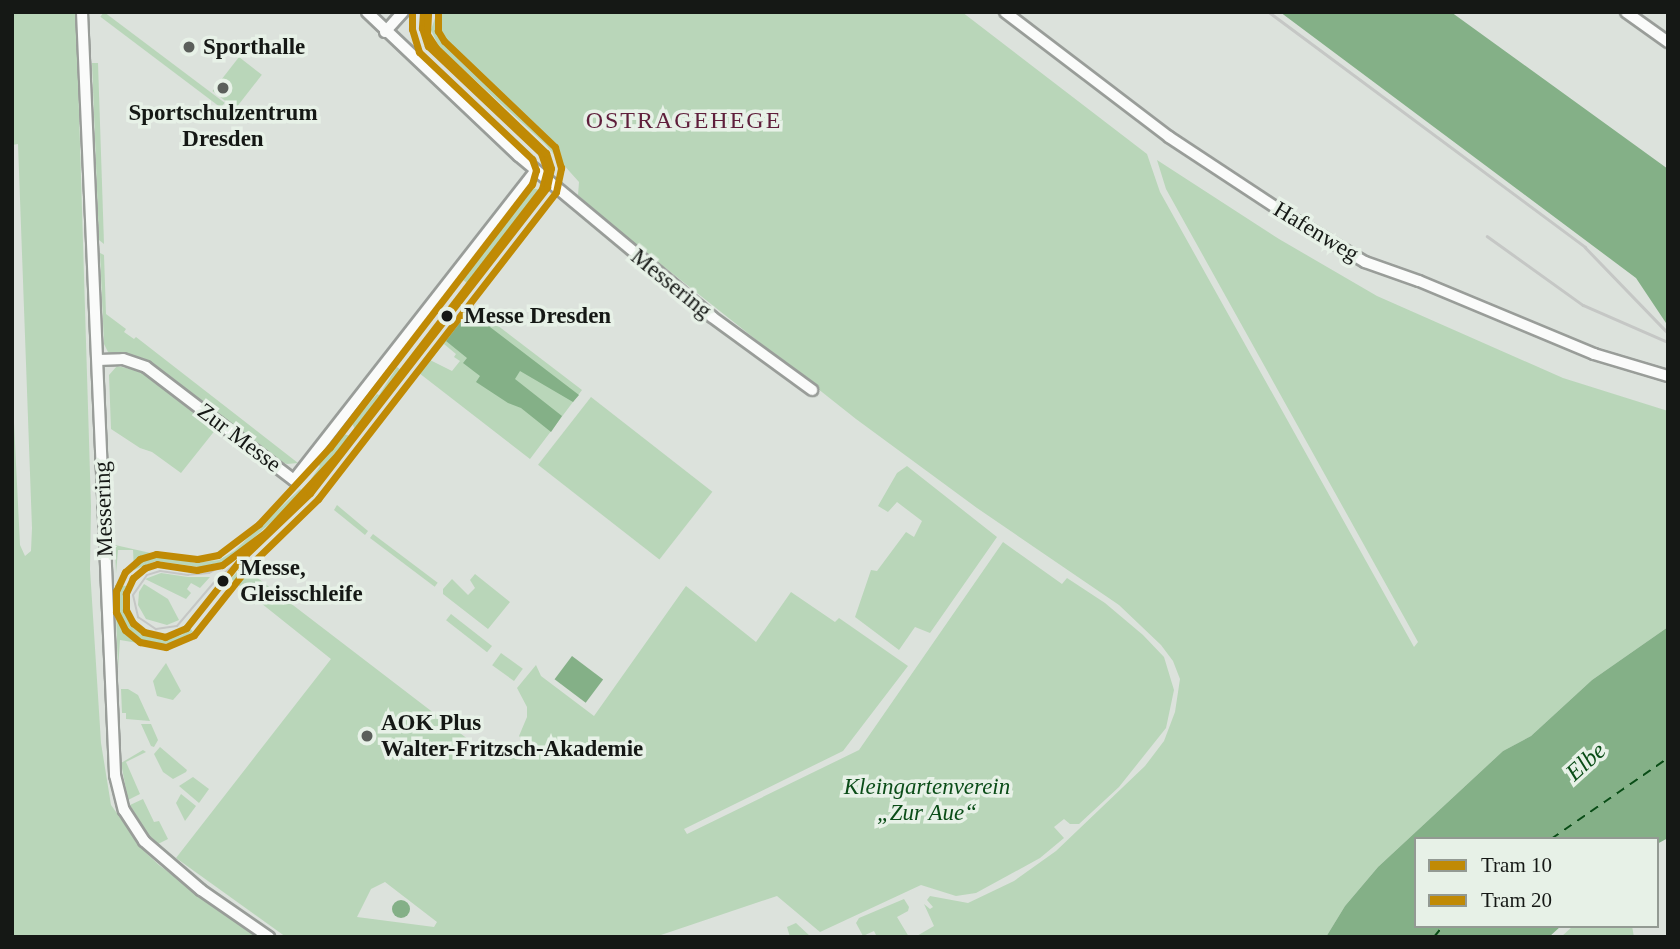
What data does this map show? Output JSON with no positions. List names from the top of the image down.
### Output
{
  "streets": {
    "street": ["Hafenweg", "Messering", "Zur Messe"]
  },
  "crossings": [
    ["Messering", "Zur Messe"]
  ],
  "districts": ["OSTRAGEHEGE"],
  "water": ["Elbe"],
  "parks": ["Kleingartenverein „Zur Aue“"],
  "places": [
    "Sporthalle",
    "Sportschulzentrum Dresden",
    "Messe Dresden",
    "Messe, Gleisschleife",
    "AOK Plus Walter-Fritzsch-Akademie"
  ],
  "lines": ["tram line 10", "tram line 20"],
  "legend": ["Tram 10", "Tram 20"]
}
